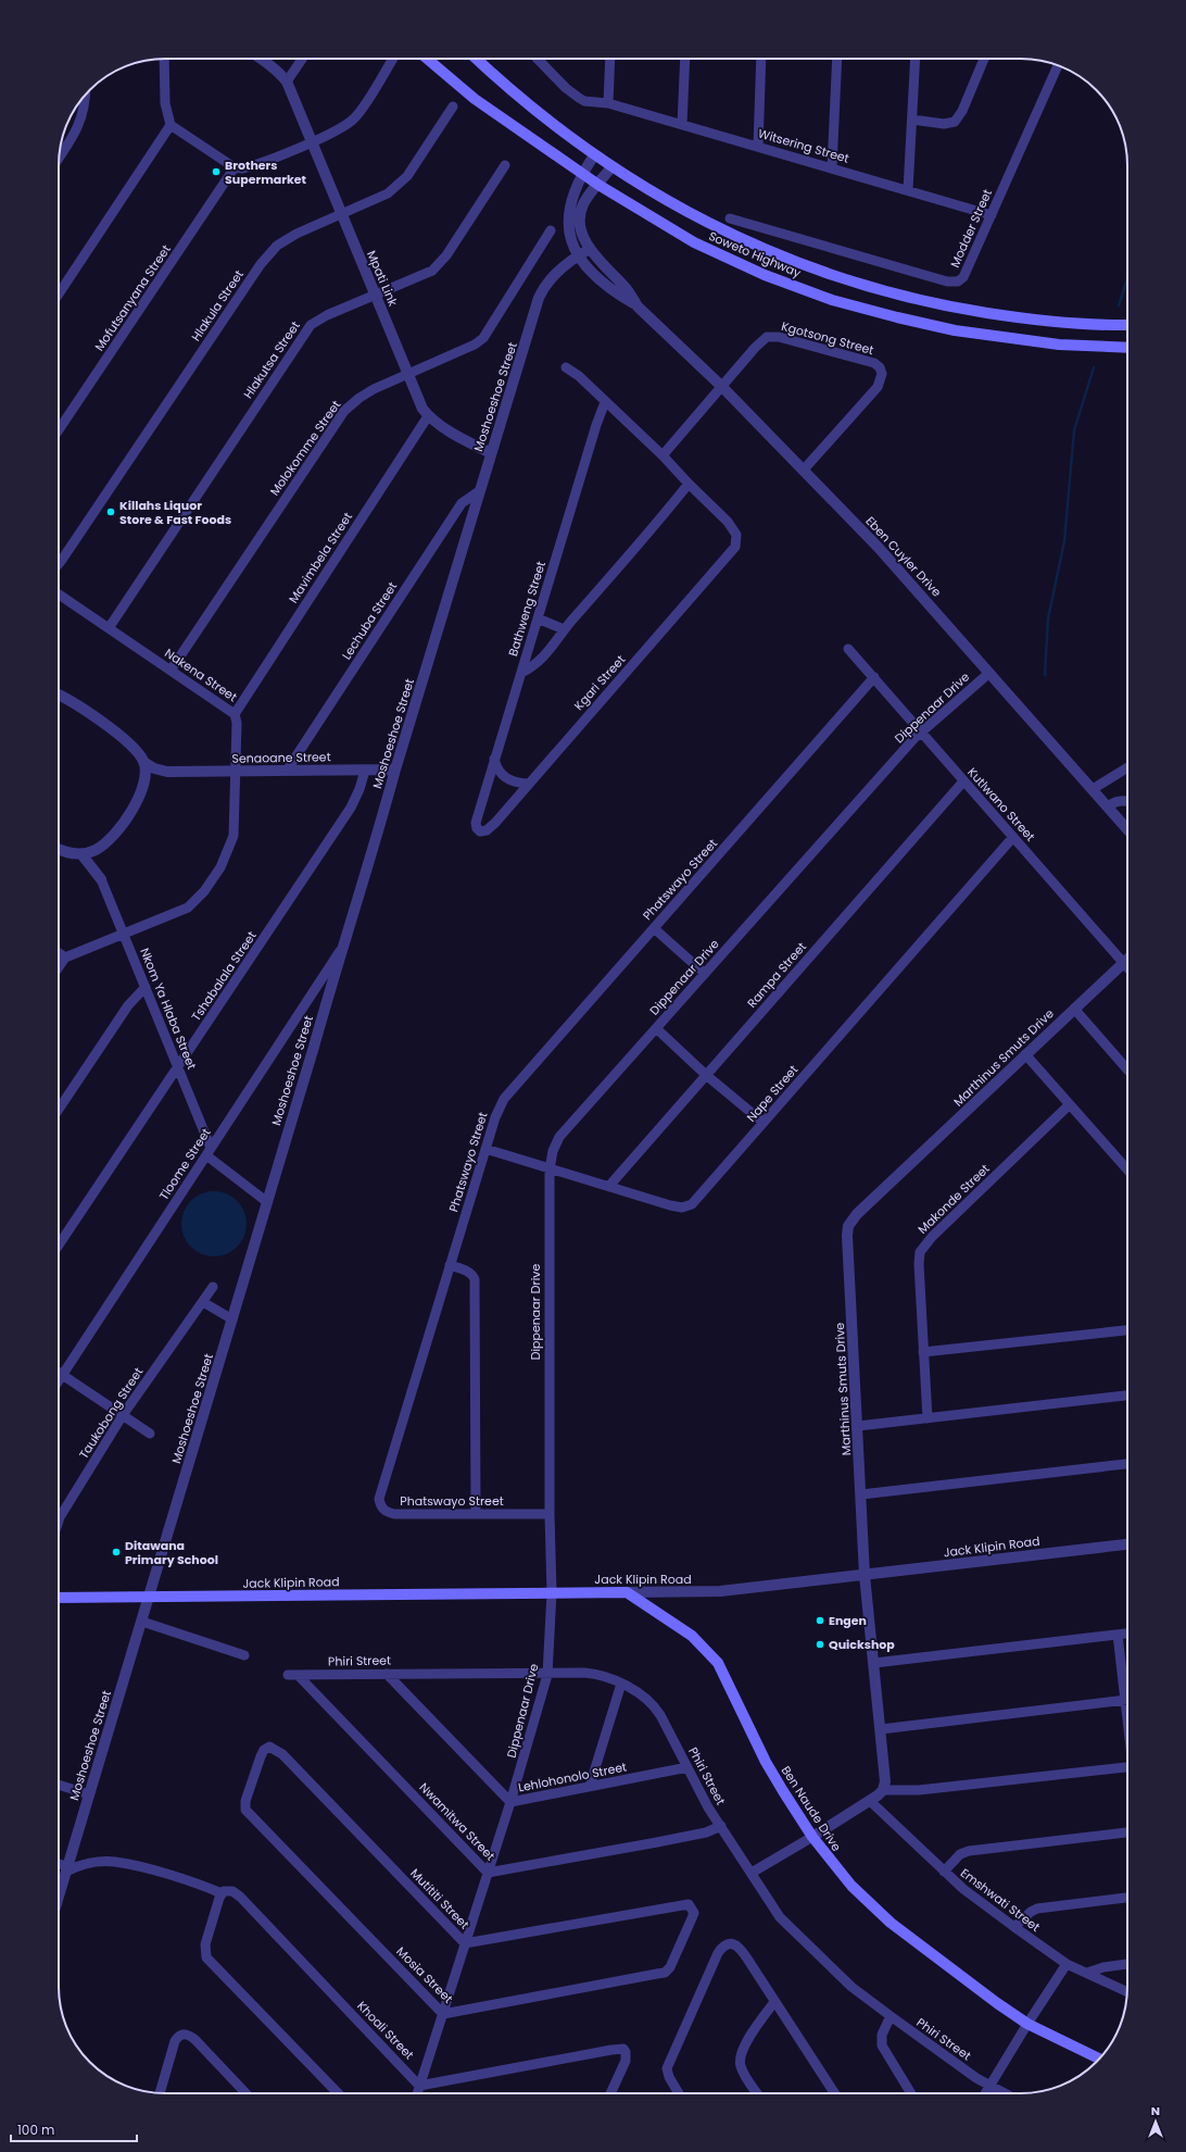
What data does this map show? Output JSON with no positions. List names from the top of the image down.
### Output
{
  "streets": {
    "main road": ["Soweto Highway", "Jack Klipin Road", "Ben Naude Drive"],
    "street": [
      "Witsering Street",
      "Modder Street",
      "Mpati Link",
      "Mofutsanyana Street",
      "Hlakula Street",
      "Kgotsong Street",
      "Hlakutsa Street",
      "Moshoeshoe Street",
      "Molokomme Street",
      "Eben Cuyler Drive",
      "Mavimbela Street",
      "Bathweng Street",
      "Lechuba Street",
      "Nakena Street",
      "Kgari Street",
      "Dippenaar Drive",
      "Senaoane Street",
      "Kutlwano Street",
      "Phatswayo Street",
      "Rampa Street",
      "Tshabalala Street",
      "Nkom Ya Hlaba Street",
      "Marthinus Smuts Drive",
      "Nape Street",
      "Tloome Street",
      "Makonde Street",
      "Taukobong Street",
      "Phiri Street",
      "Lehlohonolo Street",
      "Nwamitwa Street",
      "Mutititi Street",
      "Emshwati Street",
      "Mosia Street",
      "Khoali Street"
    ]
  },
  "crossings": [
    ["Witsering Street", "Modder Street"],
    ["Soweto Highway", "Eben Cuyler Drive"],
    ["Mpati Link", "Hlakula Street"],
    ["Mpati Link", "Hlakutsa Street"],
    ["Mpati Link", "Moshoeshoe Street"],
    ["Mpati Link", "Molokomme Street"],
    ["Mpati Link", "Mavimbela Street"],
    ["Kgotsong Street", "Eben Cuyler Drive"],
    ["Hlakutsa Street", "Nakena Street"],
    ["Moshoeshoe Street", "Eben Cuyler Drive"],
    ["Moshoeshoe Street", "Lechuba Street"],
    ["Moshoeshoe Street", "Senaoane Street"],
    ["Moshoeshoe Street", "Nkom Ya Hlaba Street"],
    ["Moshoeshoe Street", "Tloome Street"],
    ["Moshoeshoe Street", "Jack Klipin Road"],
    ["Moshoeshoe Street", "Khoali Street"],
    ["Molokomme Street", "Nakena Street"],
    ["Eben Cuyler Drive", "Dippenaar Drive"],
    ["Mavimbela Street", "Nakena Street"],
    ["Bathweng Street", "Kgari Street"],
    ["Lechuba Street", "Senaoane Street"],
    ["Nakena Street", "Senaoane Street"],
    ["Nakena Street", "Nkom Ya Hlaba Street"],
    ["Dippenaar Drive", "Kutlwano Street"],
    ["Dippenaar Drive", "Phatswayo Street"],
    ["Dippenaar Drive", "Nape Street"],
    ["Dippenaar Drive", "Jack Klipin Road"],
    ["Dippenaar Drive", "Phiri Street"],
    ["Dippenaar Drive", "Lehlohonolo Street"],
    ["Dippenaar Drive", "Nwamitwa Street"],
    ["Dippenaar Drive", "Mutititi Street"],
    ["Dippenaar Drive", "Mosia Street"],
    ["Dippenaar Drive", "Khoali Street"],
    ["Senaoane Street", "Tshabalala Street"],
    ["Kutlwano Street", "Phatswayo Street"],
    ["Kutlwano Street", "Rampa Street"],
    ["Kutlwano Street", "Marthinus Smuts Drive"],
    ["Kutlwano Street", "Nape Street"],
    ["Phatswayo Street", "Nape Street"],
    ["Rampa Street", "Nape Street"],
    ["Tshabalala Street", "Nkom Ya Hlaba Street"],
    ["Nkom Ya Hlaba Street", "Tloome Street"],
    ["Marthinus Smuts Drive", "Jack Klipin Road"],
    ["Jack Klipin Road", "Ben Naude Drive"],
    ["Phiri Street", "Lehlohonolo Street"],
    ["Phiri Street", "Nwamitwa Street"],
    ["Mutititi Street", "Mosia Street"]
  ],
  "places": [
    "Brothers Supermarket",
    "Killahs Liquor Store & Fast Foods",
    "Ditawana Primary School",
    "Engen",
    "Quickshop"
  ],
  "scale_bar": "100 m",
  "north": "top"
}
